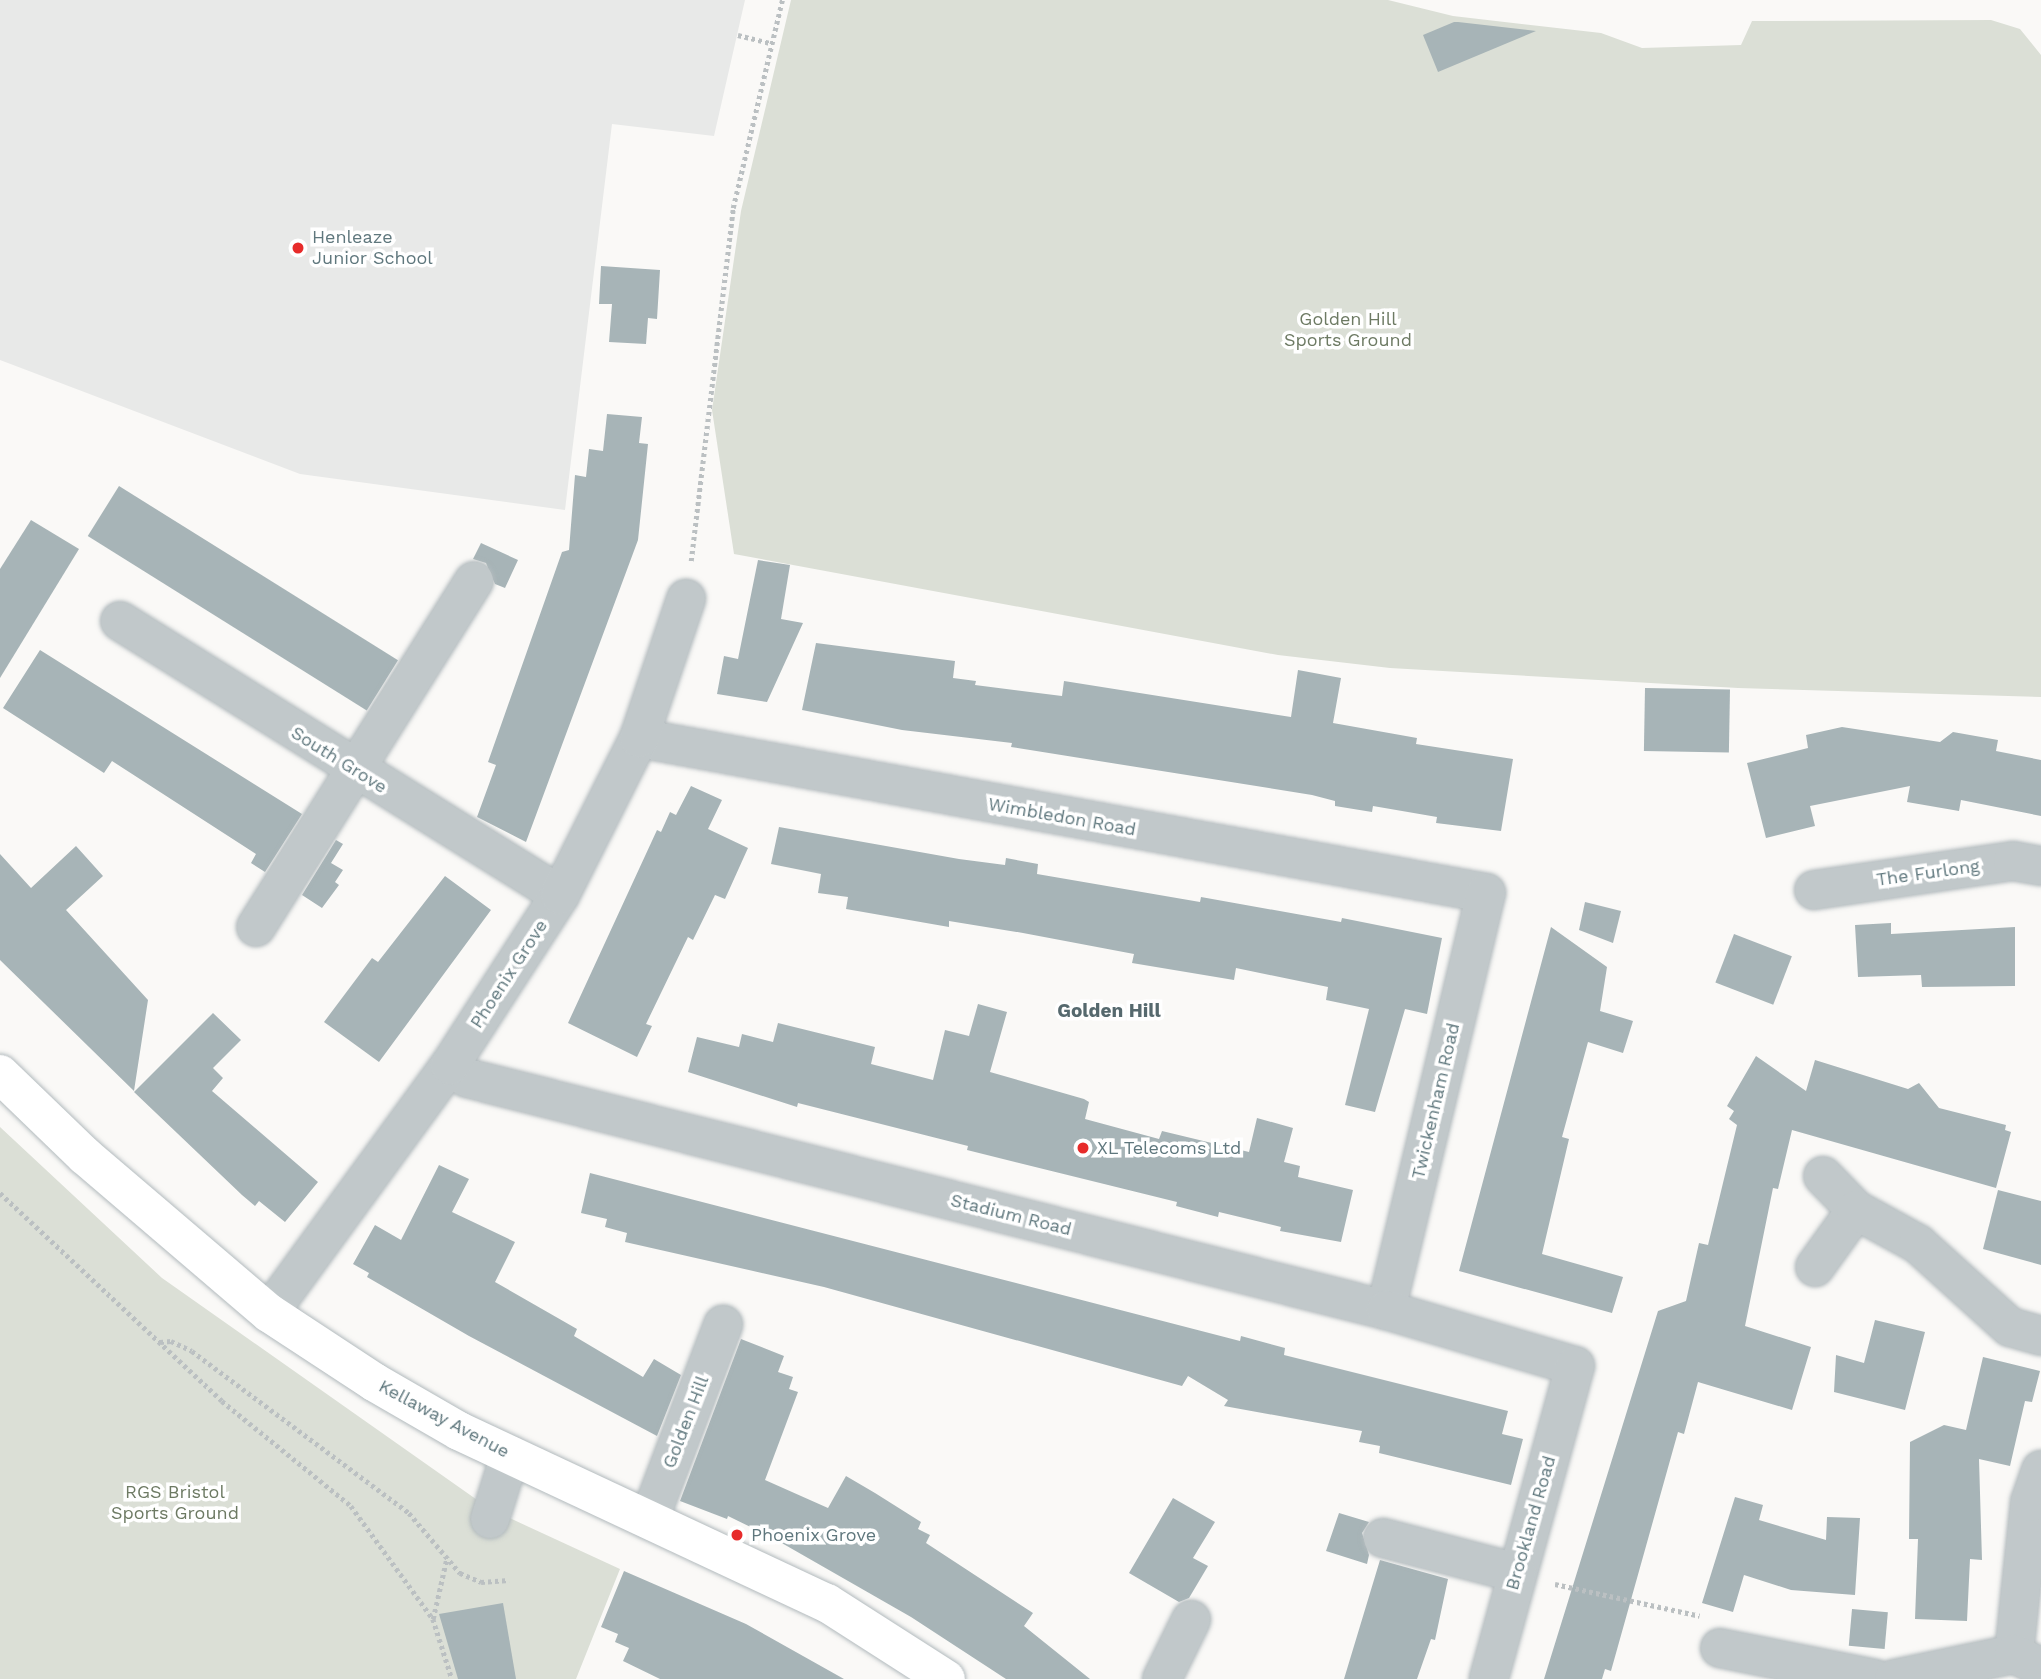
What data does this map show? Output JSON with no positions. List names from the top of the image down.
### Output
{
  "streets": {
    "main road": ["Kellaway Avenue"],
    "street": [
      "South Grove",
      "Wimbledon Road",
      "The Furlong",
      "Phoenix Grove",
      "Twickenham Road",
      "Stadium Road",
      "Golden Hill",
      "Brookland Road"
    ]
  },
  "crossings": [
    ["South Grove", "Phoenix Grove"],
    ["Wimbledon Road", "Phoenix Grove"],
    ["Wimbledon Road", "Twickenham Road"],
    ["Phoenix Grove", "Stadium Road"],
    ["Phoenix Grove", "Kellaway Avenue"],
    ["Twickenham Road", "Stadium Road"],
    ["Stadium Road", "Brookland Road"],
    ["Kellaway Avenue", "Golden Hill"]
  ],
  "districts": ["Golden Hill"],
  "parks": ["Golden Hill Sports Ground", "RGS Bristol Sports Ground"],
  "places": ["Henleaze Junior School", "XL Telecoms Ltd", "Phoenix Grove"]
}
